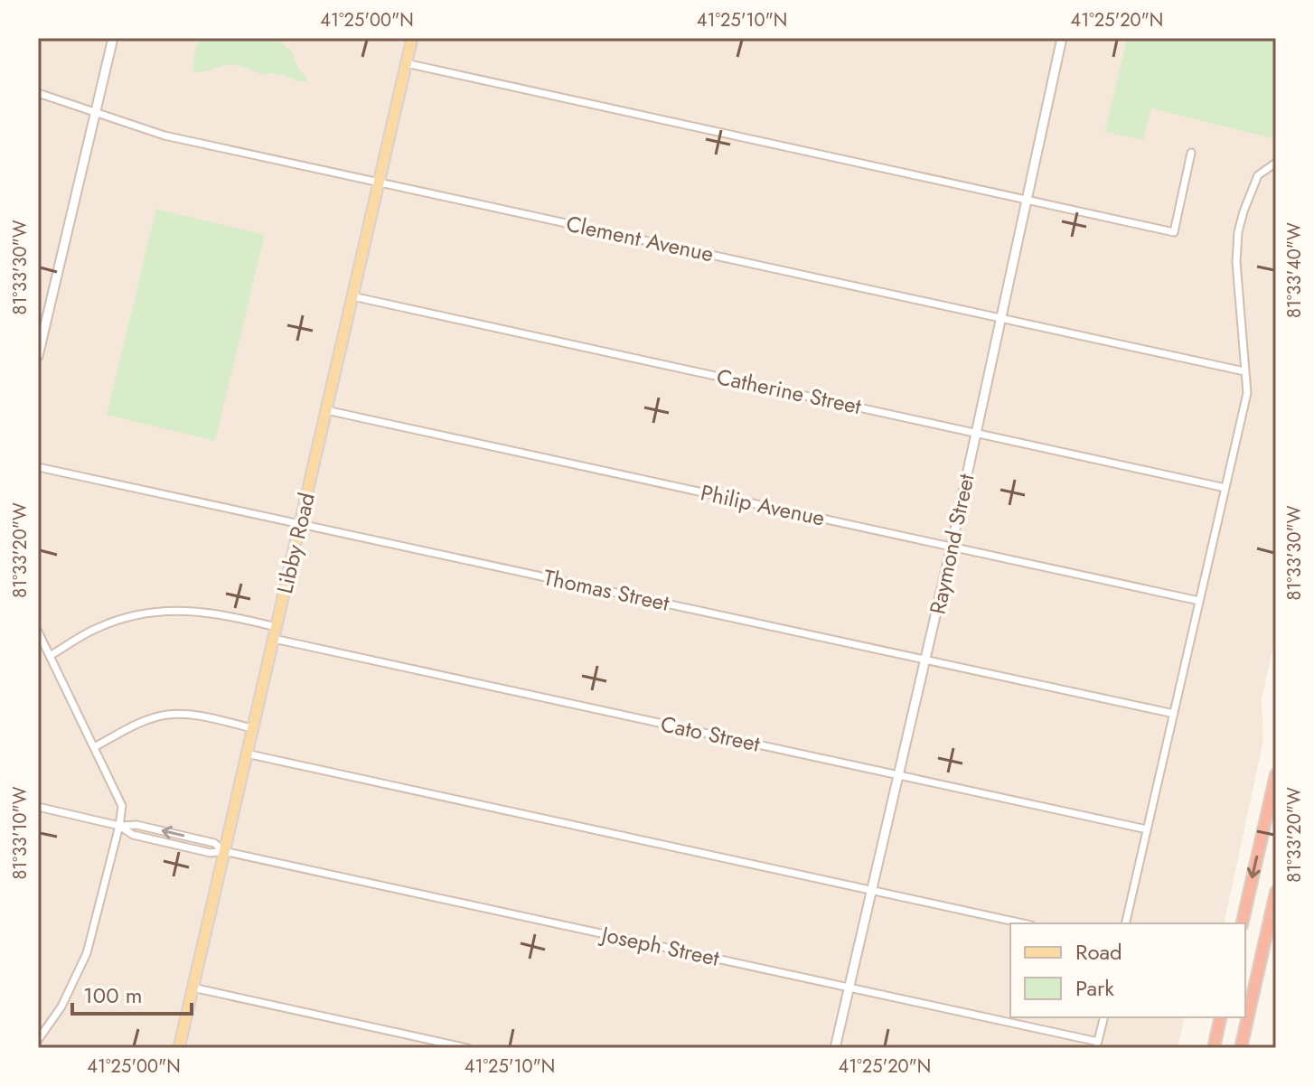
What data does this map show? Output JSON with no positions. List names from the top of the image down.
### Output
{
  "streets": {
    "main road": ["Libby Road"],
    "street": [
      "Clement Avenue",
      "Catherine Street",
      "Philip Avenue",
      "Raymond Street",
      "Thomas Street",
      "Cato Street",
      "Joseph Street"
    ]
  },
  "crossings": [
    ["Clement Avenue", "Libby Road"],
    ["Clement Avenue", "Raymond Street"],
    ["Catherine Street", "Libby Road"],
    ["Catherine Street", "Raymond Street"],
    ["Philip Avenue", "Libby Road"],
    ["Philip Avenue", "Raymond Street"],
    ["Libby Road", "Thomas Street"],
    ["Libby Road", "Cato Street"],
    ["Libby Road", "Joseph Street"],
    ["Raymond Street", "Thomas Street"],
    ["Raymond Street", "Cato Street"],
    ["Raymond Street", "Joseph Street"]
  ],
  "legend": ["Road", "Park"],
  "scale_bar": "100 m",
  "coordinates": [
    "41°25'00\"N",
    "41°25'10\"N",
    "41°25'20\"N",
    "81°33'30\"W",
    "81°33'40\"W",
    "81°33'20\"W",
    "81°33'10\"W"
  ]
}
